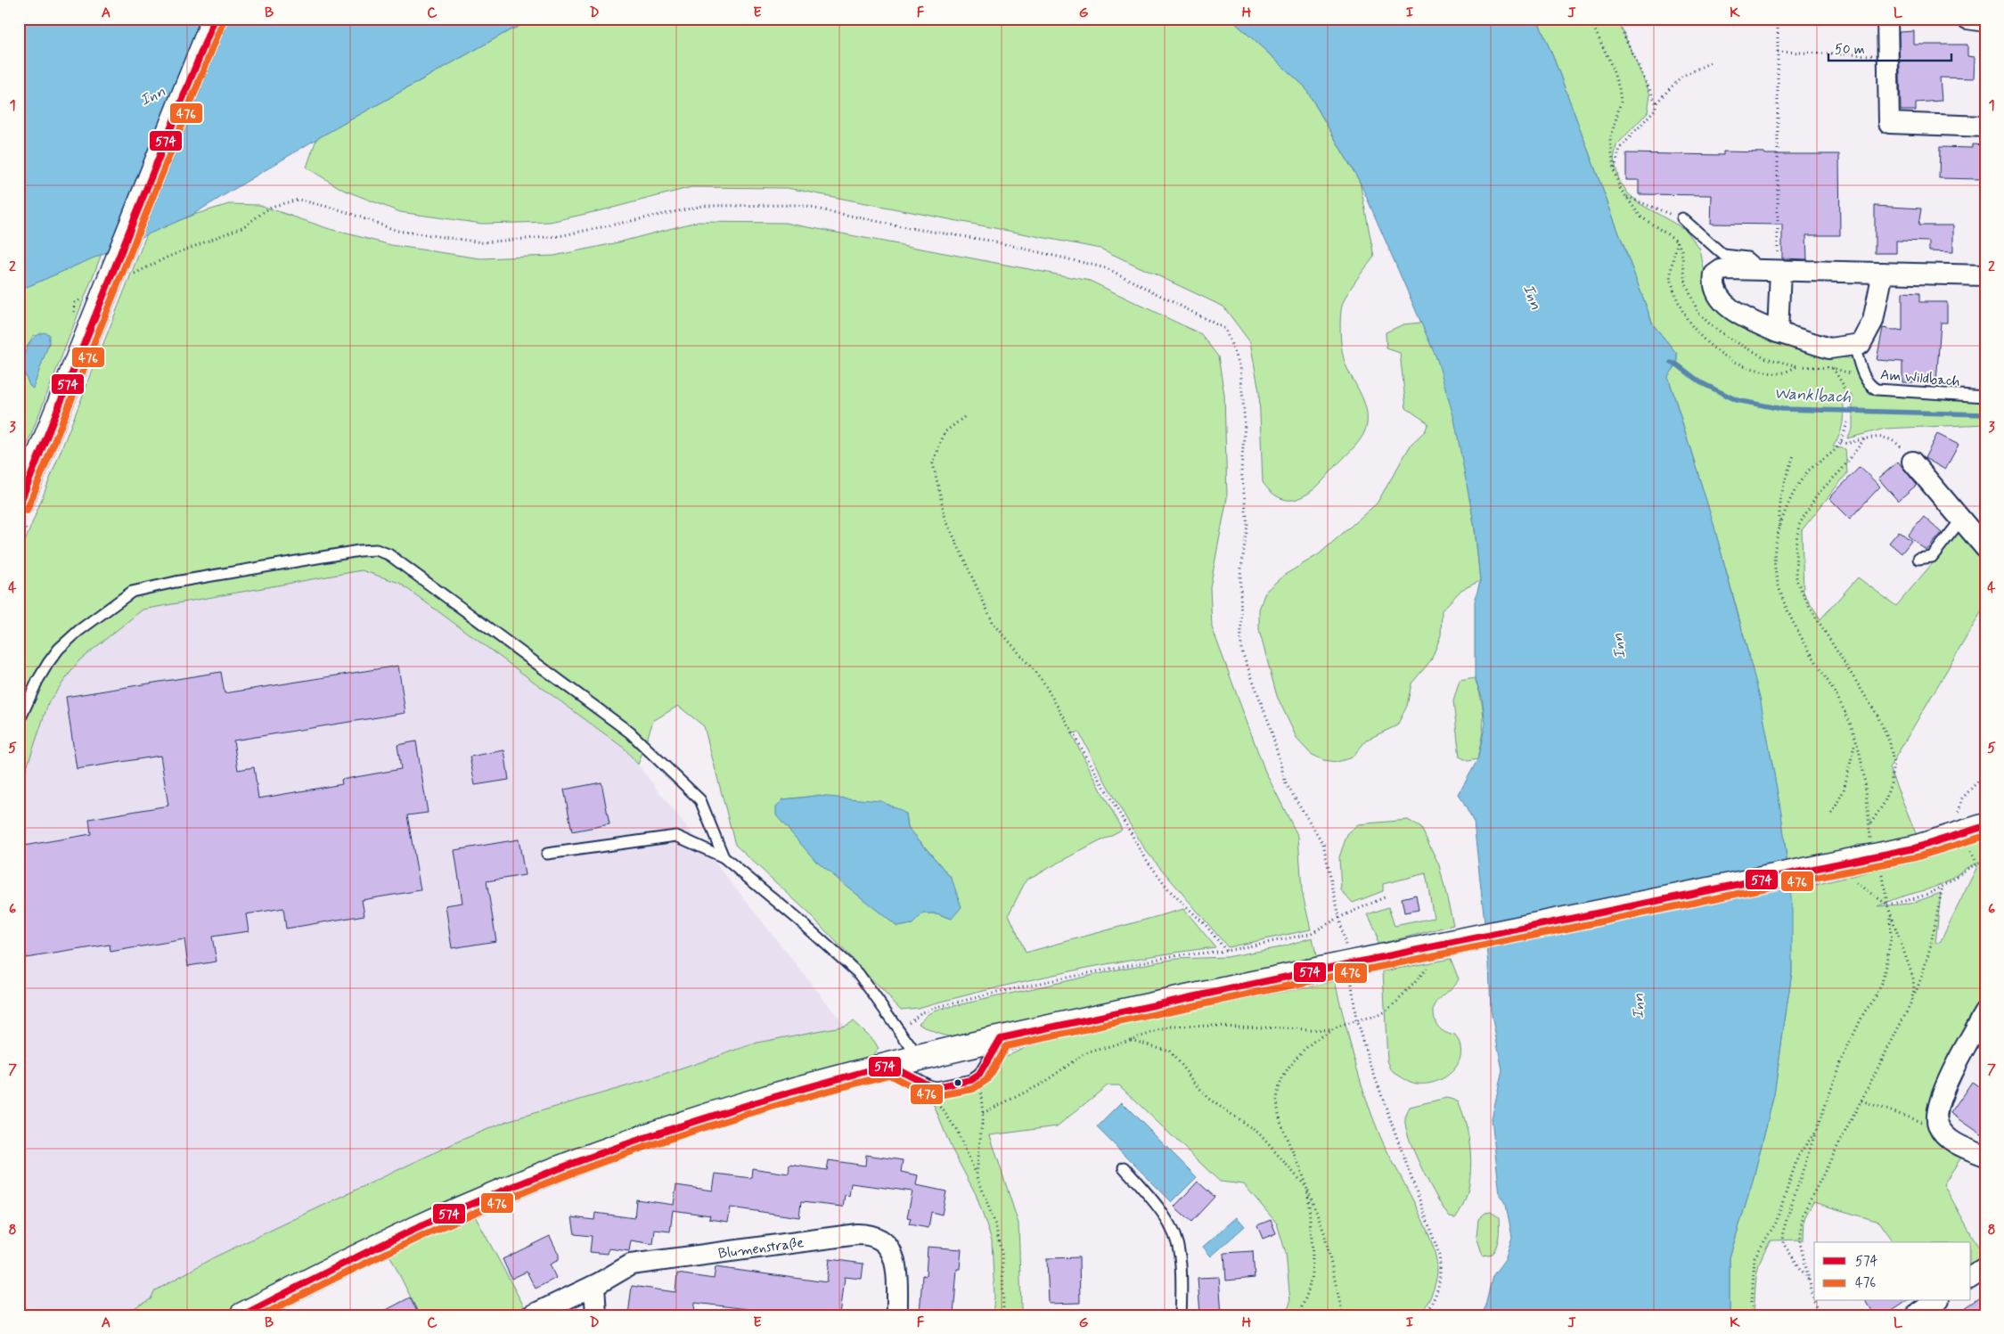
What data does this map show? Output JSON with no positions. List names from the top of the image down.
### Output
{
  "streets": {
    "street": ["Blumenstraße"],
    "lane": ["Am Wildbach"]
  },
  "water": ["Inn", "Wanklbach"],
  "lines": ["transit line 574", "transit line 476"],
  "legend": ["574", "476"],
  "scale_bar": "50 m",
  "grid": {
    "columns": [
      "A",
      "B",
      "C",
      "D",
      "E",
      "F",
      "G",
      "H",
      "I",
      "J",
      "K",
      "L"
    ],
    "rows": [
      "1",
      "2",
      "3",
      "4",
      "5",
      "6",
      "7",
      "8"
    ]
  }
}
